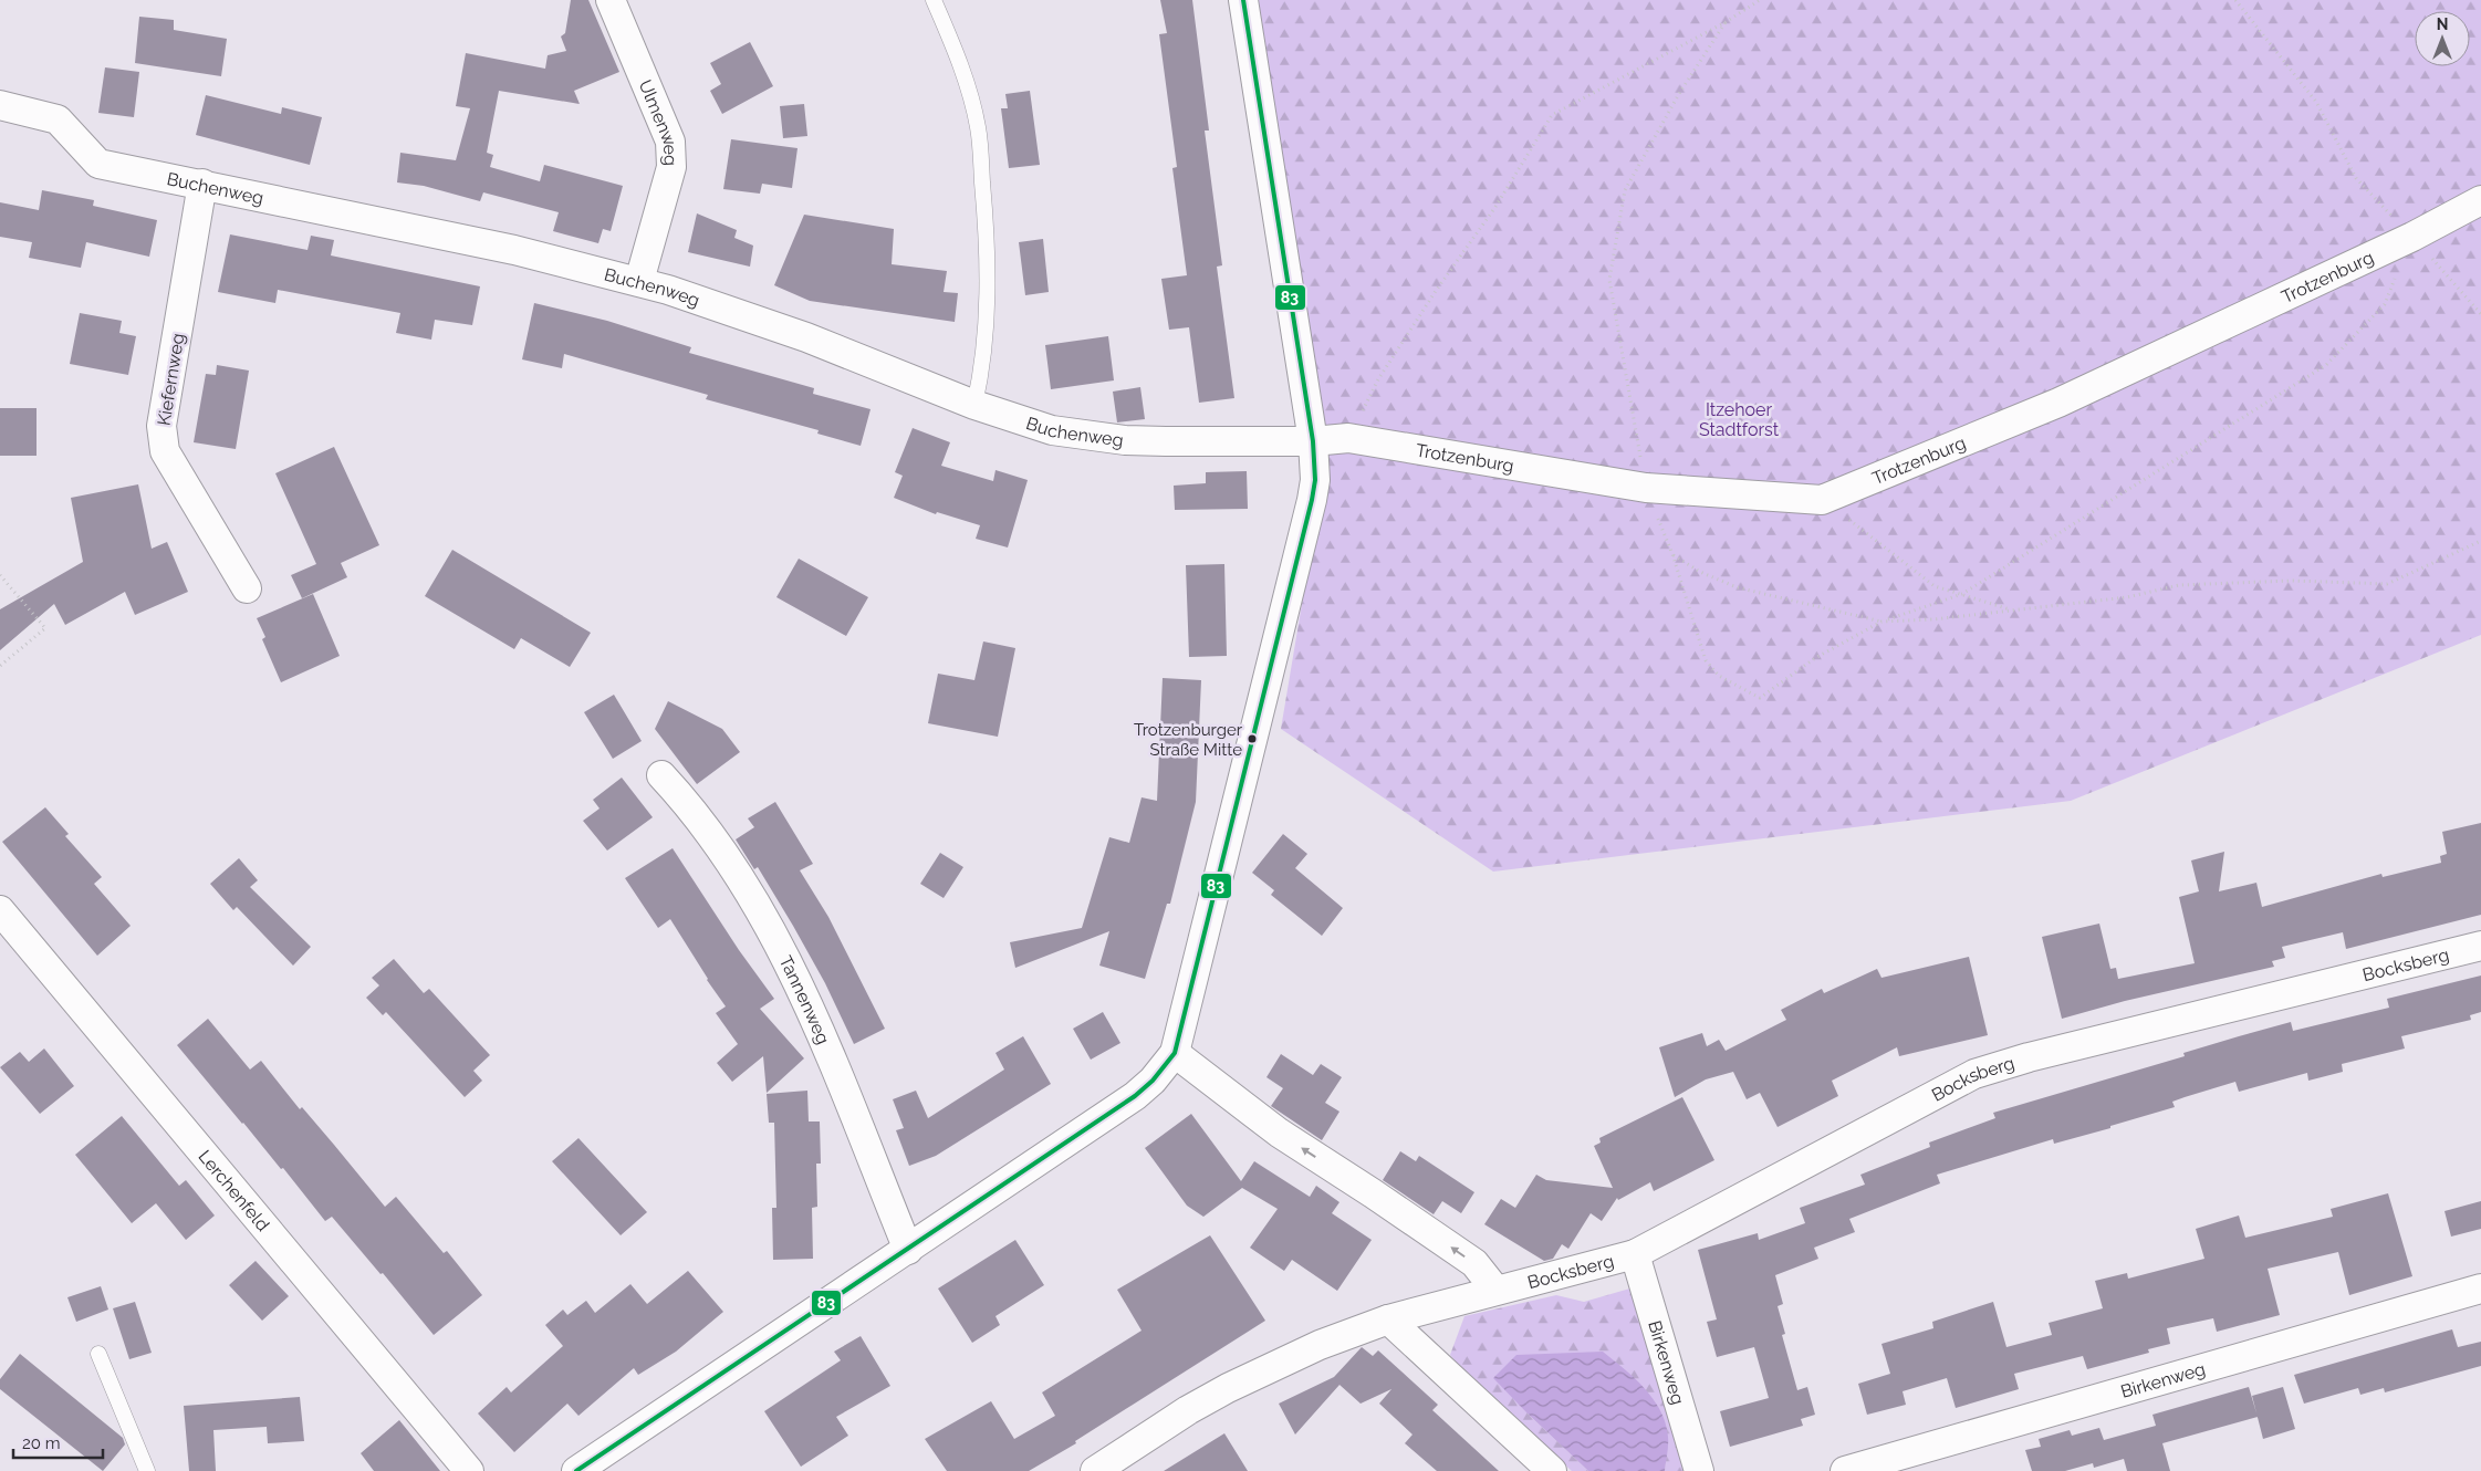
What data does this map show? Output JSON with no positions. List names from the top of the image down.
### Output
{
  "streets": {
    "street": [
      "Ulmenweg",
      "Buchenweg",
      "Trotzenburg",
      "Kiefernweg",
      "Bocksberg",
      "Tannenweg",
      "Lerchenfeld",
      "Birkenweg"
    ]
  },
  "crossings": [
    ["Ulmenweg", "Buchenweg"],
    ["Buchenweg", "Trotzenburg"],
    ["Buchenweg", "Kiefernweg"],
    ["Bocksberg", "Birkenweg"]
  ],
  "parks": ["Itzehoer Stadtforst"],
  "places": ["Trotzenburger Straße Mitte"],
  "lines": ["transit line 83"],
  "scale_bar": "20 m",
  "north": "top"
}
